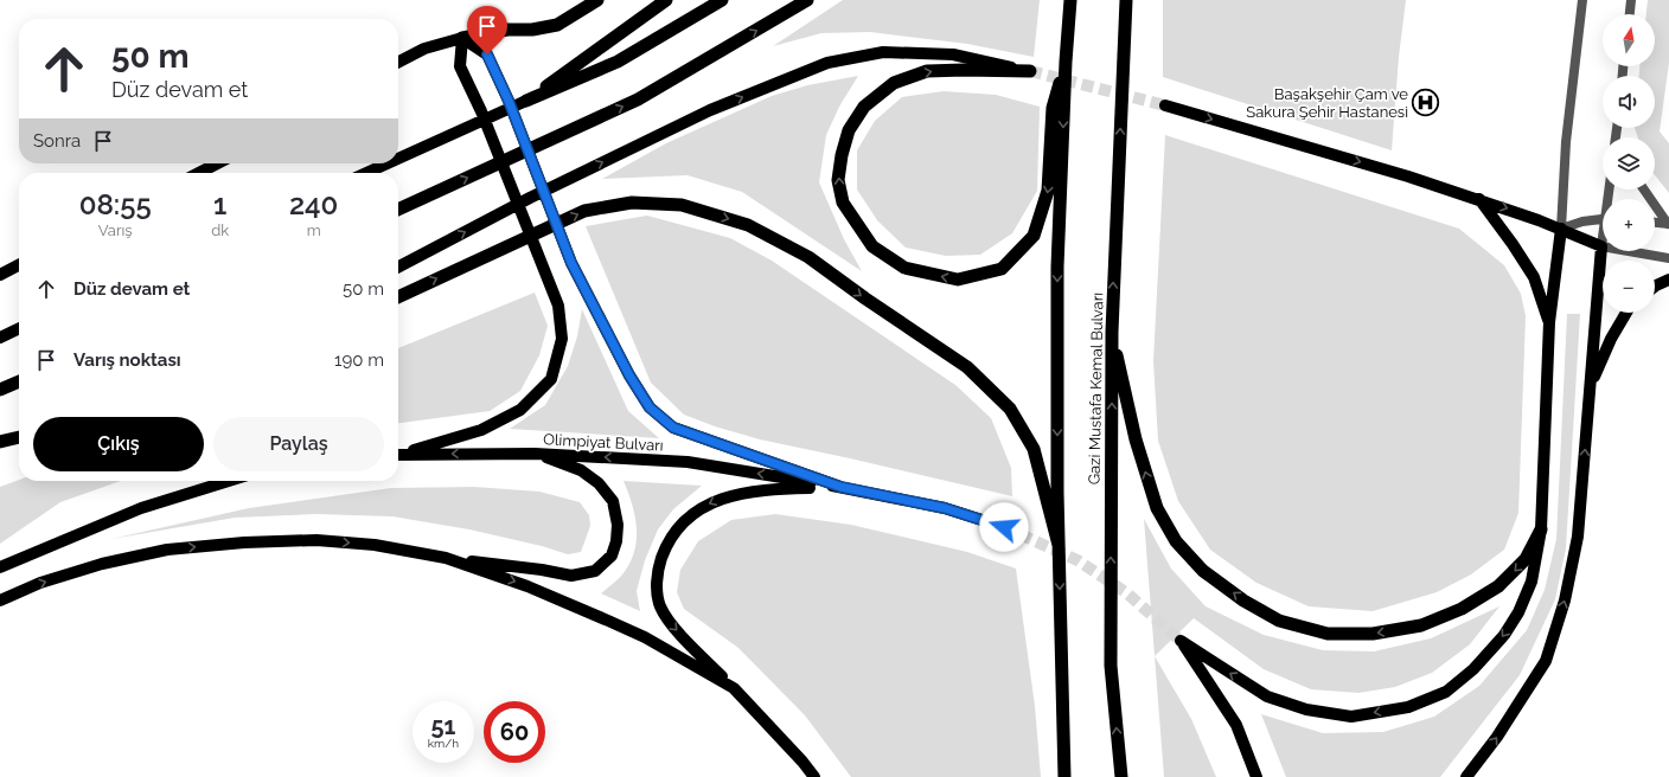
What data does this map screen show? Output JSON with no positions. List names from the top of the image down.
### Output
{
  "streets": {
    "highway": ["Gazi Mustafa Kemal Bulvarı"],
    "main road": ["Olimpiyat Bulvarı"]
  },
  "one_way": ["Olimpiyat Bulvarı"],
  "places": {
    "hospital": ["Başakşehir Çam ve Sakura Şehir Hastanesi"]
  },
  "north": "top",
  "page": {
    "map_buttons": ["+", "−"],
    "turn": ["50 m", "Düz devam et"],
    "then": "Sonra",
    "eta": [
      "08:55",
      "Varış",
      "1",
      "dk",
      "240",
      "m"
    ],
    "list": [
      {
        "name": "Düz devam et",
        "value": "50 m"
      },
      {
        "name": "Varış noktası",
        "value": "190 m"
      }
    ],
    "buttons": ["Çıkış", "Paylaş"],
    "speed": "51 km/h",
    "limit": "60"
  }
}
